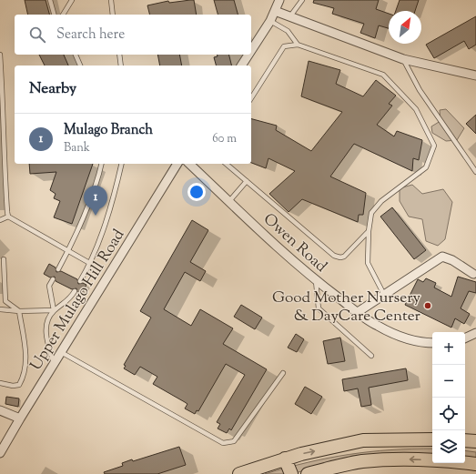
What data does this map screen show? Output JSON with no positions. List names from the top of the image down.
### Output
{
  "streets": {
    "street": ["Owen Road", "Upper Mulago Hill Road"]
  },
  "places": ["Good Mother Nursery & DayCare Center"],
  "north": "top right",
  "page": {
    "search": "Search here",
    "heading": "Nearby",
    "list": [
      {
        "mark": "1",
        "name": "Mulago Branch",
        "note": "Bank",
        "value": "60 m"
      }
    ],
    "pins": "1",
    "map_buttons": ["+", "−"]
  }
}
